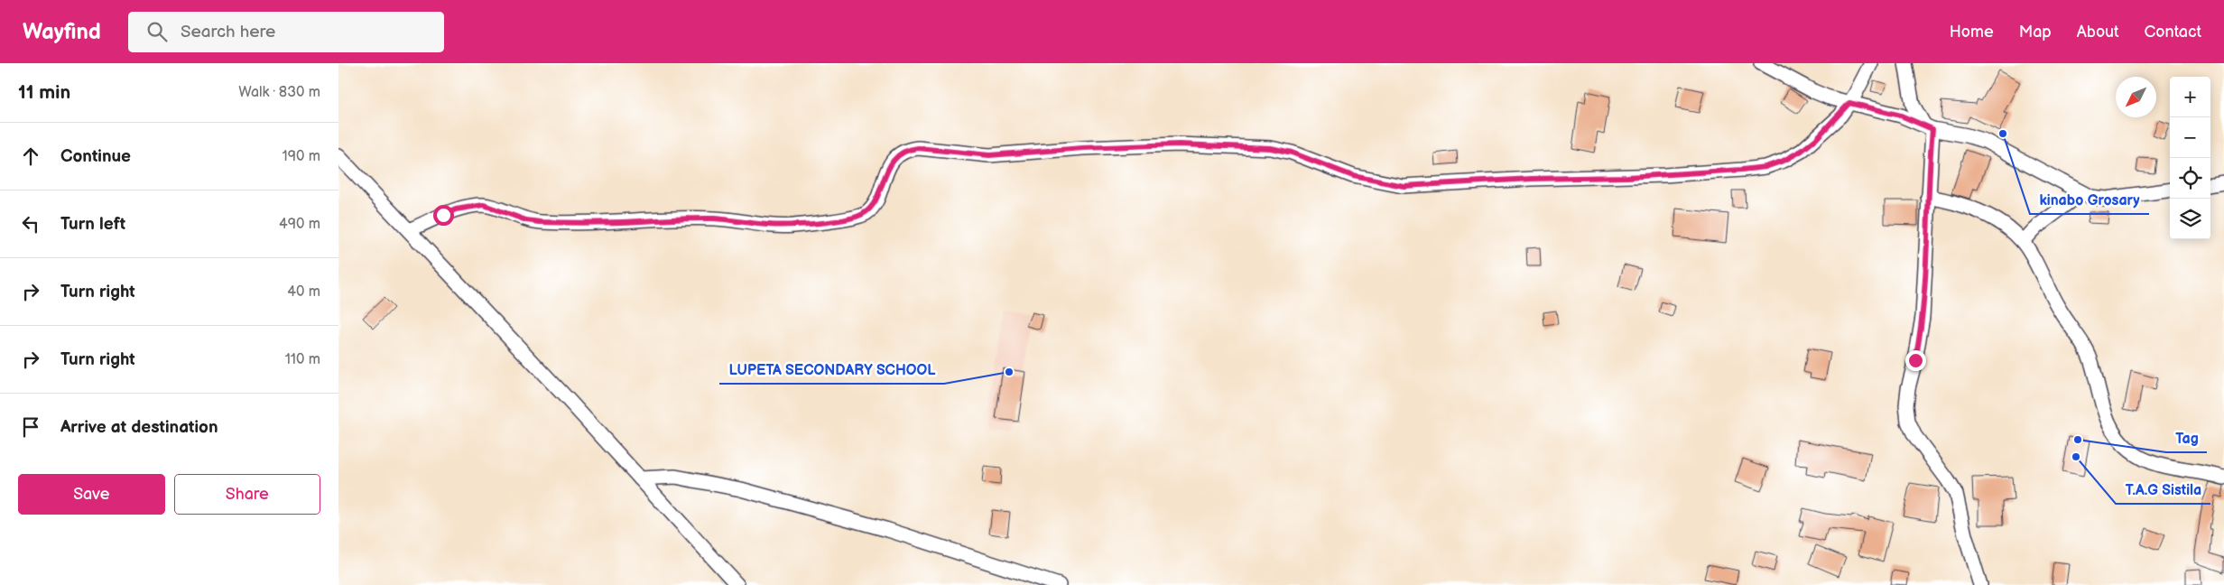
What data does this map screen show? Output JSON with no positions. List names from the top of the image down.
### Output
{
  "places": [
    "kinabo Grosary",
    "LUPETA SECONDARY SCHOOL",
    "Tag",
    "T.A.G Sistila"
  ],
  "north": "bottom left",
  "page": {
    "header": "Wayfind",
    "search": "Search here",
    "nav": [
      "Home",
      "Map",
      "About",
      "Contact"
    ],
    "heading": ["11 min", "Walk · 830 m"],
    "map_buttons": ["+", "−"],
    "list": [
      ["Continue", "190 m"],
      ["Turn left", "490 m"],
      ["Turn right", "40 m"],
      ["Turn right", "110 m"],
      "Arrive at destination"
    ],
    "buttons": ["Save", "Share"]
  }
}
